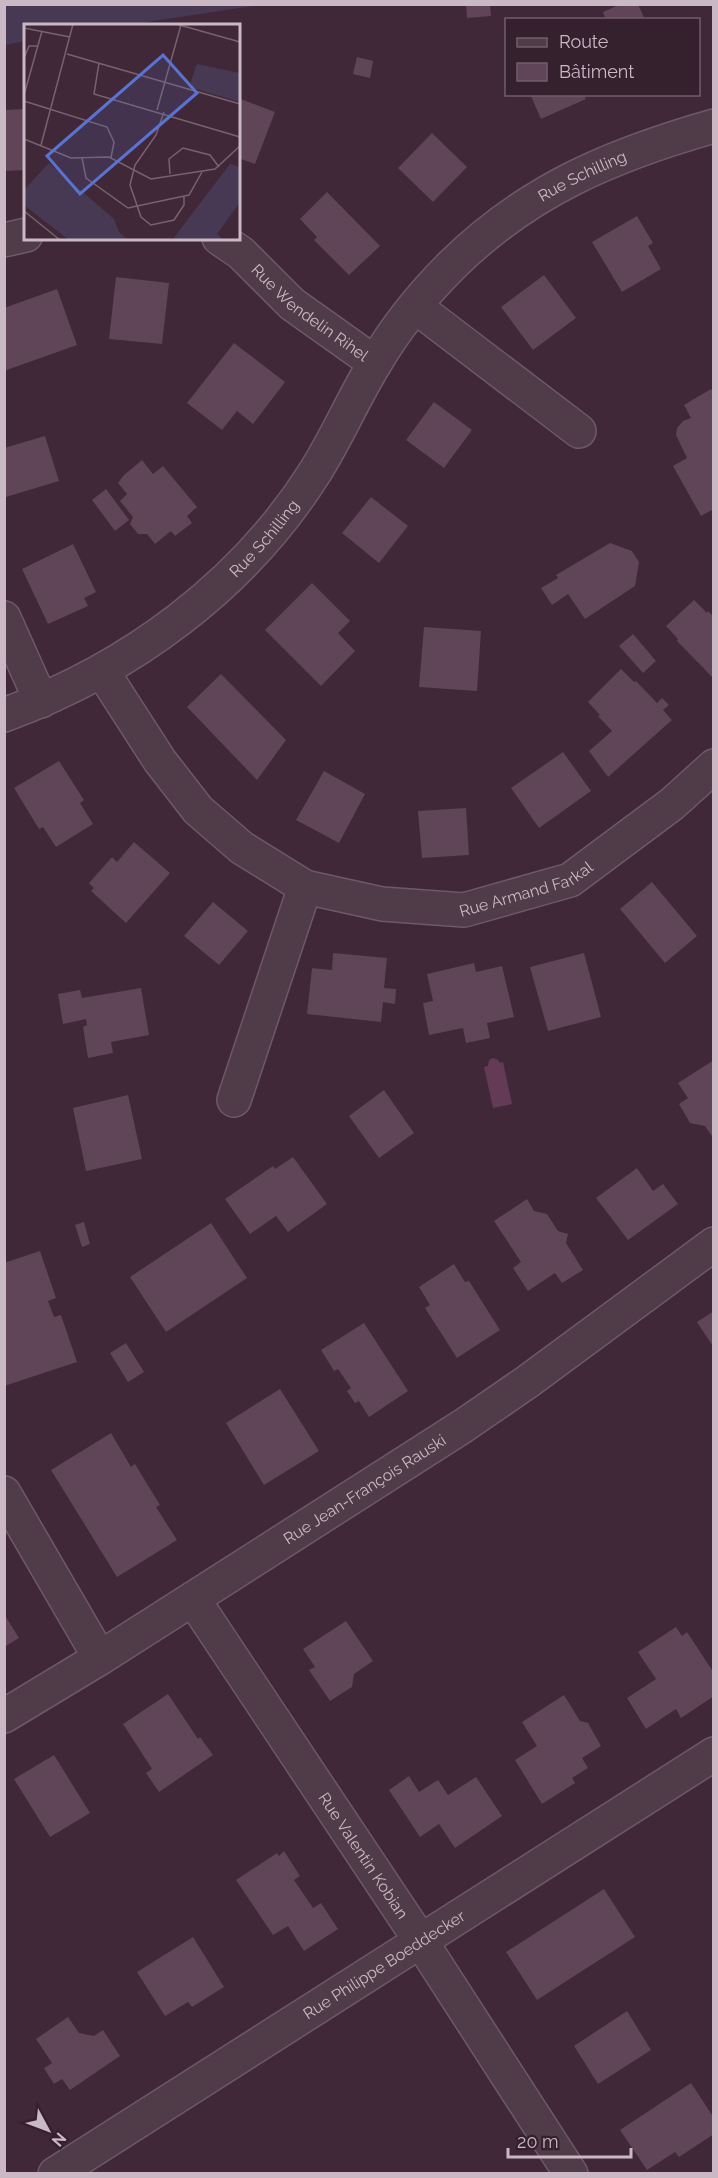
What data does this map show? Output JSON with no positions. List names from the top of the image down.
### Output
{
  "streets": {
    "street": [
      "Rue Schilling",
      "Rue Wendelin Rihel",
      "Rue Armand Farkal",
      "Rue Jean-François Rauski",
      "Rue Valentin Kobian",
      "Rue Philippe Boeddecker"
    ]
  },
  "crossings": [
    ["Rue Schilling", "Rue Wendelin Rihel"],
    ["Rue Schilling", "Rue Armand Farkal"],
    ["Rue Jean-François Rauski", "Rue Valentin Kobian"],
    ["Rue Valentin Kobian", "Rue Philippe Boeddecker"]
  ],
  "legend": ["Route", "Bâtiment"],
  "scale_bar": "20 m",
  "north": "bottom right"
}
